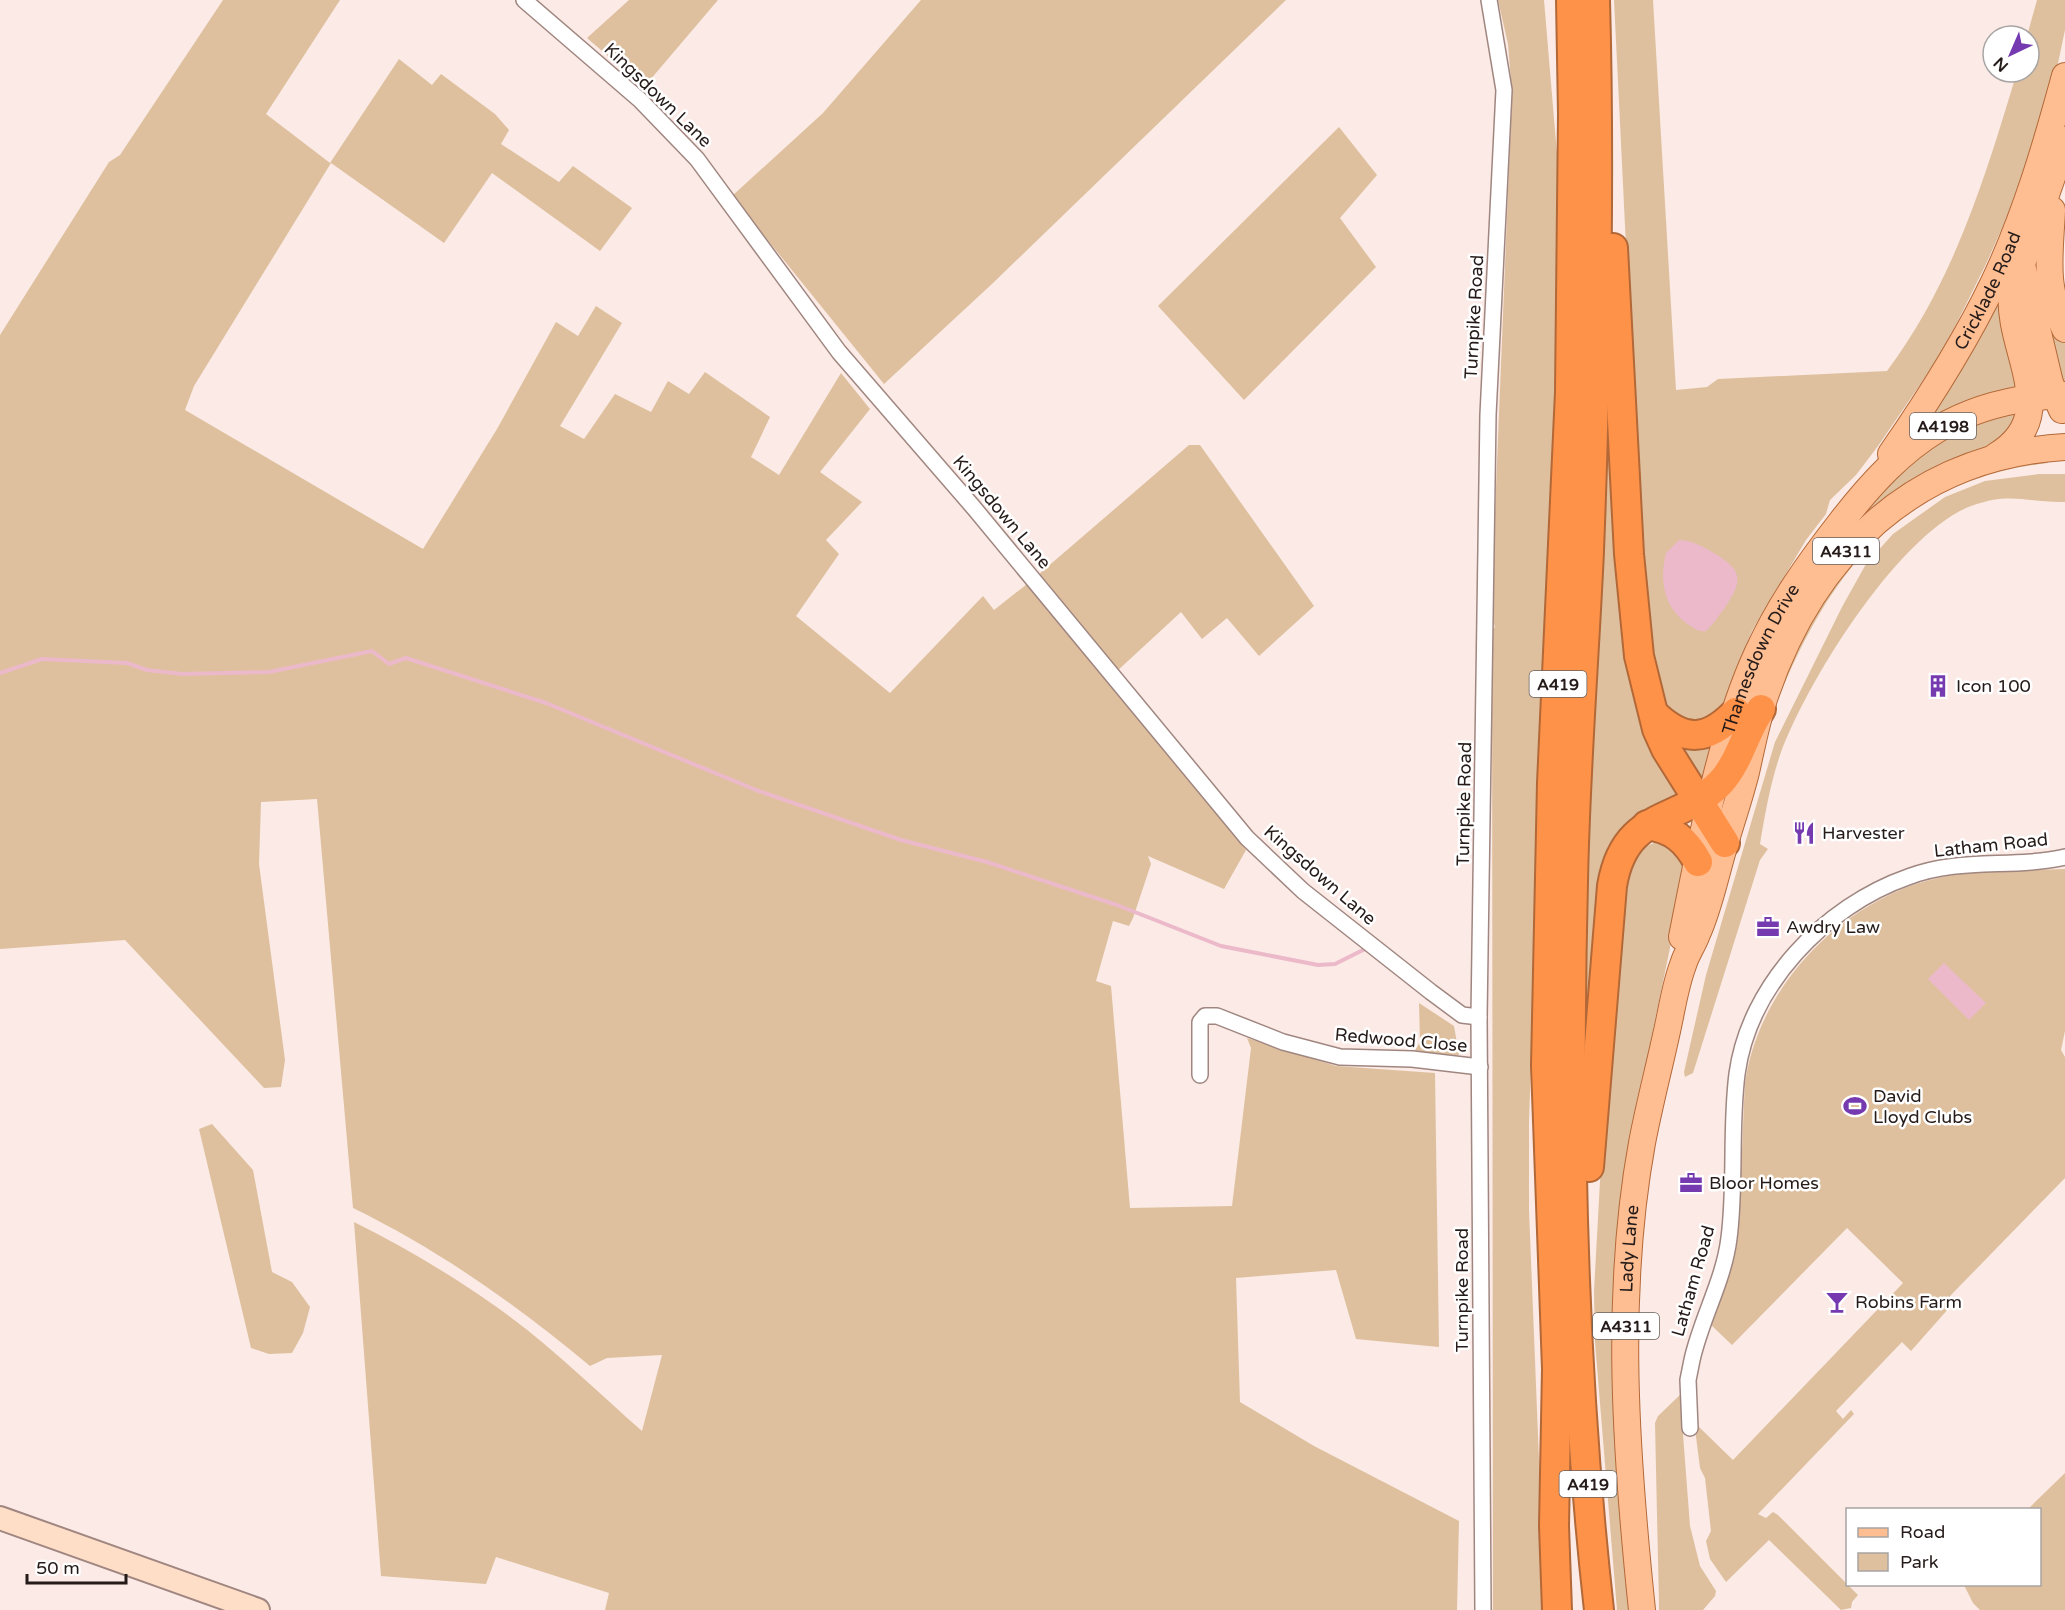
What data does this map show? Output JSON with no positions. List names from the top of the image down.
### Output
{
  "streets": {
    "highway": ["A419"],
    "main road": [
      "Cricklade Road",
      "A4198",
      "A4311",
      "Thamesdown Drive",
      "Lady Lane"
    ],
    "street": [
      "Kingsdown Lane",
      "Turnpike Road",
      "Latham Road",
      "Redwood Close"
    ]
  },
  "crossings": [
    ["Kingsdown Lane", "Turnpike Road"],
    ["Cricklade Road", "Thamesdown Drive"],
    ["Turnpike Road", "Redwood Close"],
    ["A4311", "Thamesdown Drive"],
    ["A4311", "Lady Lane"],
    ["Thamesdown Drive", "Lady Lane"]
  ],
  "places": {
    "building": ["Icon 100"],
    "restaurant": ["Harvester"],
    "office": ["Awdry Law", "Bloor Homes"],
    "sports": ["David Lloyd Clubs"],
    "bar": ["Robins Farm"]
  },
  "legend": ["Road", "Park"],
  "scale_bar": "50 m",
  "north": "bottom left"
}
